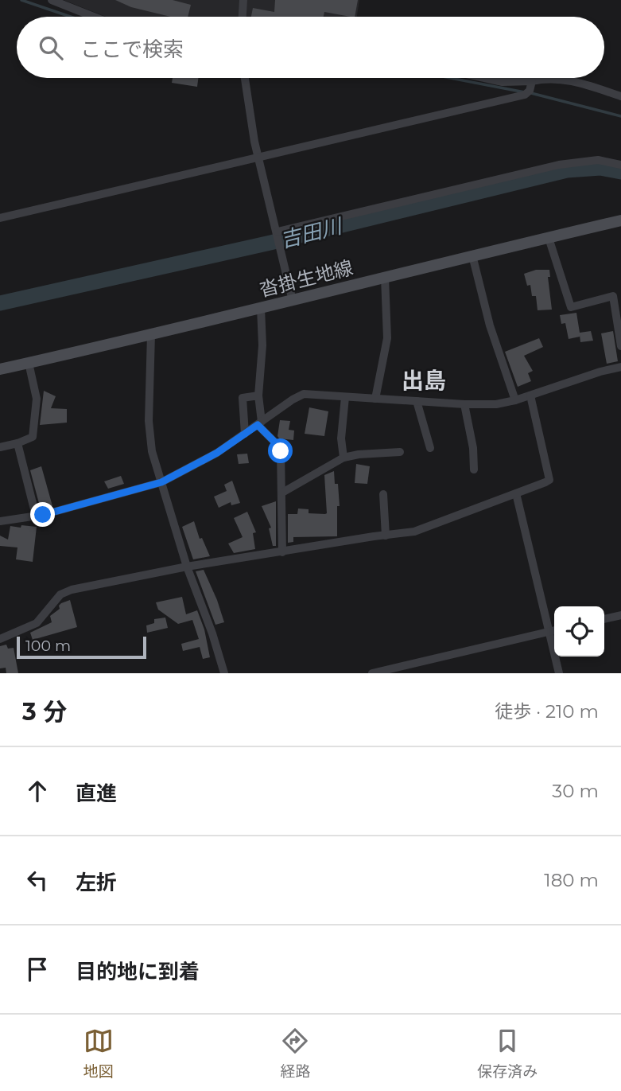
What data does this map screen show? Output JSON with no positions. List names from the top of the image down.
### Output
{
  "streets": {
    "main road": ["沓掛生地線"]
  },
  "districts": ["出島"],
  "water": ["吉田川"],
  "scale_bar": "100 m",
  "page": {
    "search": "ここで検索",
    "scale": "100 m",
    "heading": ["3 分", "徒歩 · 210 m"],
    "list": [
      ["直進", "30 m"],
      ["左折", "180 m"],
      "目的地に到着"
    ],
    "nav": ["地図", "経路", "保存済み"]
  }
}
